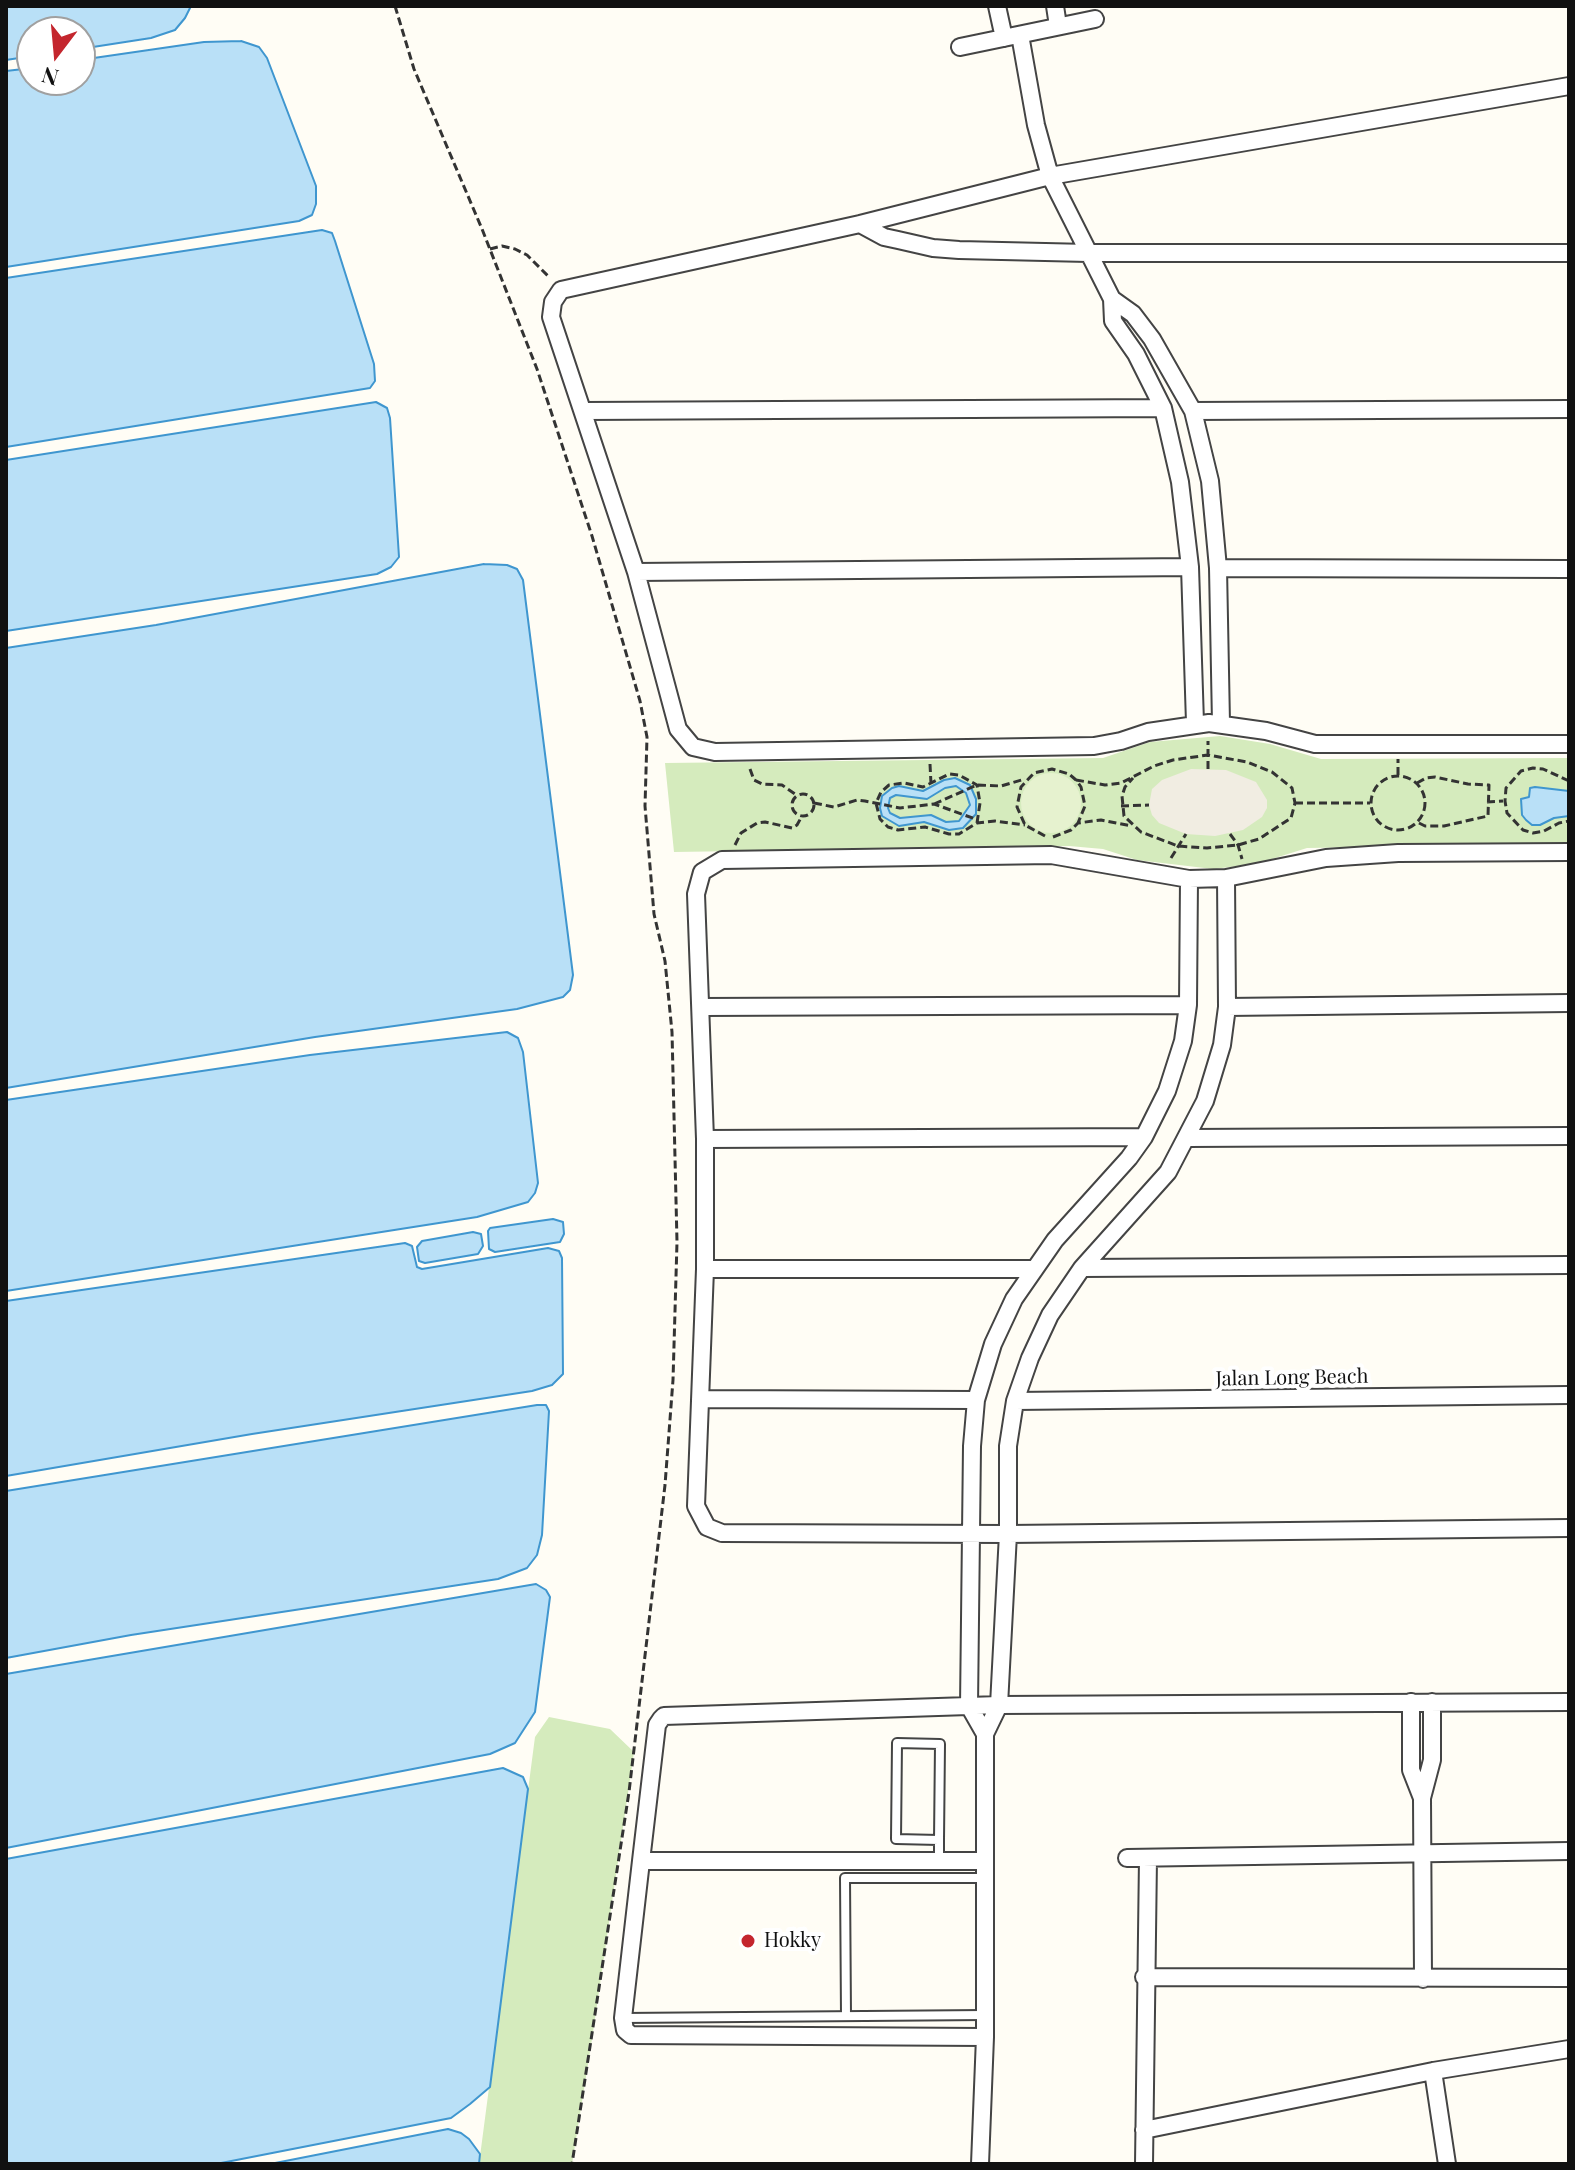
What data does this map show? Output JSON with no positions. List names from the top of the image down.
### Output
{
  "streets": {
    "street": ["Jalan Long Beach"]
  },
  "places": ["Hokky"],
  "north": "bottom"
}
